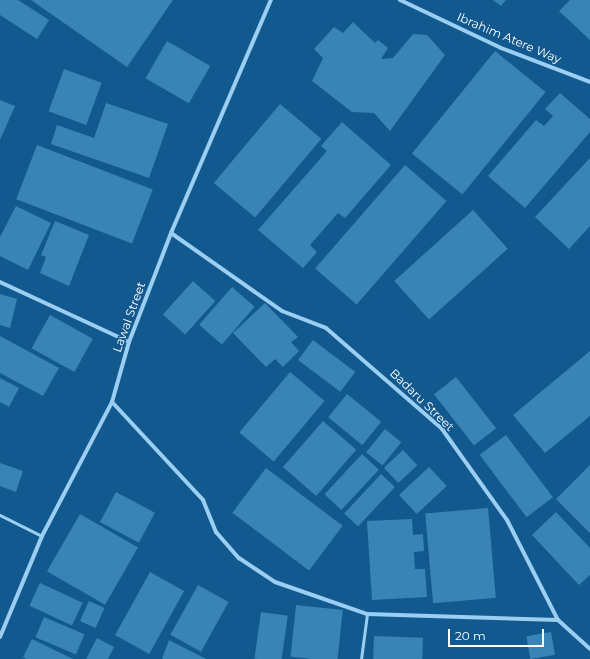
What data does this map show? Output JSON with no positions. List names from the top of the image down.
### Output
{
  "streets": {
    "street": ["Ibrahim Atere Way", "Lawal Street", "Badaru Street"]
  },
  "crossings": [
    ["Lawal Street", "Badaru Street"]
  ],
  "scale_bar": "20 m"
}
